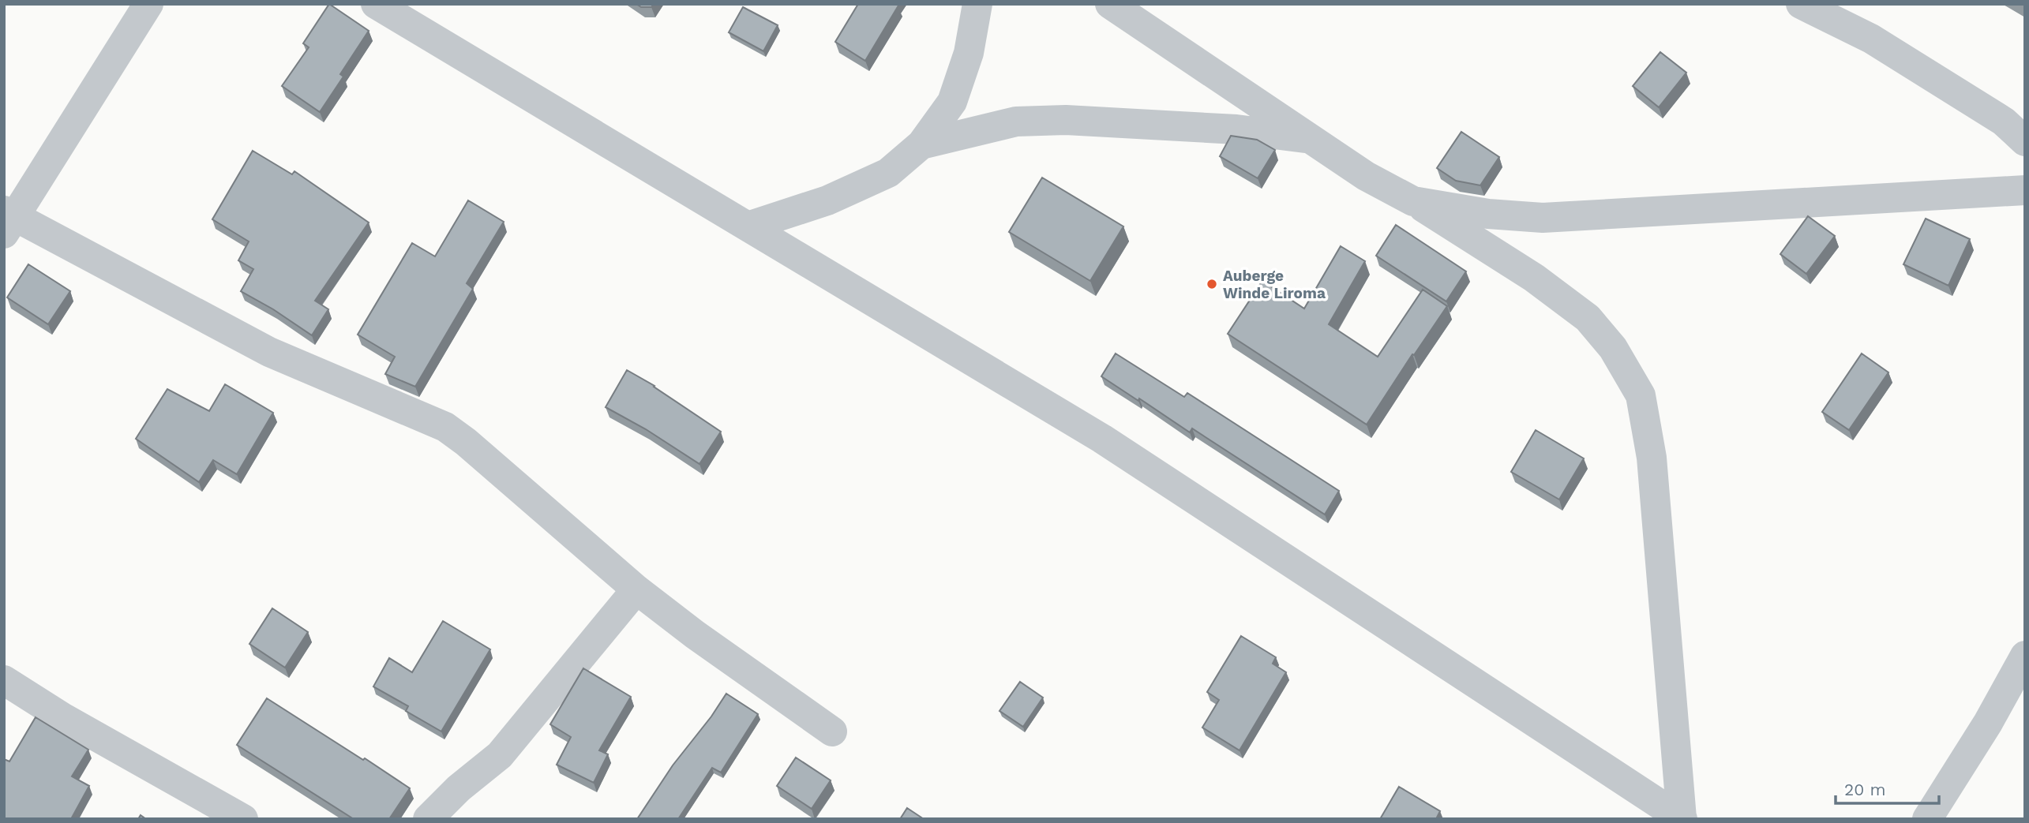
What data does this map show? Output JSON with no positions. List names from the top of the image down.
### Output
{
  "places": ["Auberge Winde Liroma"],
  "scale_bar": "20 m"
}
